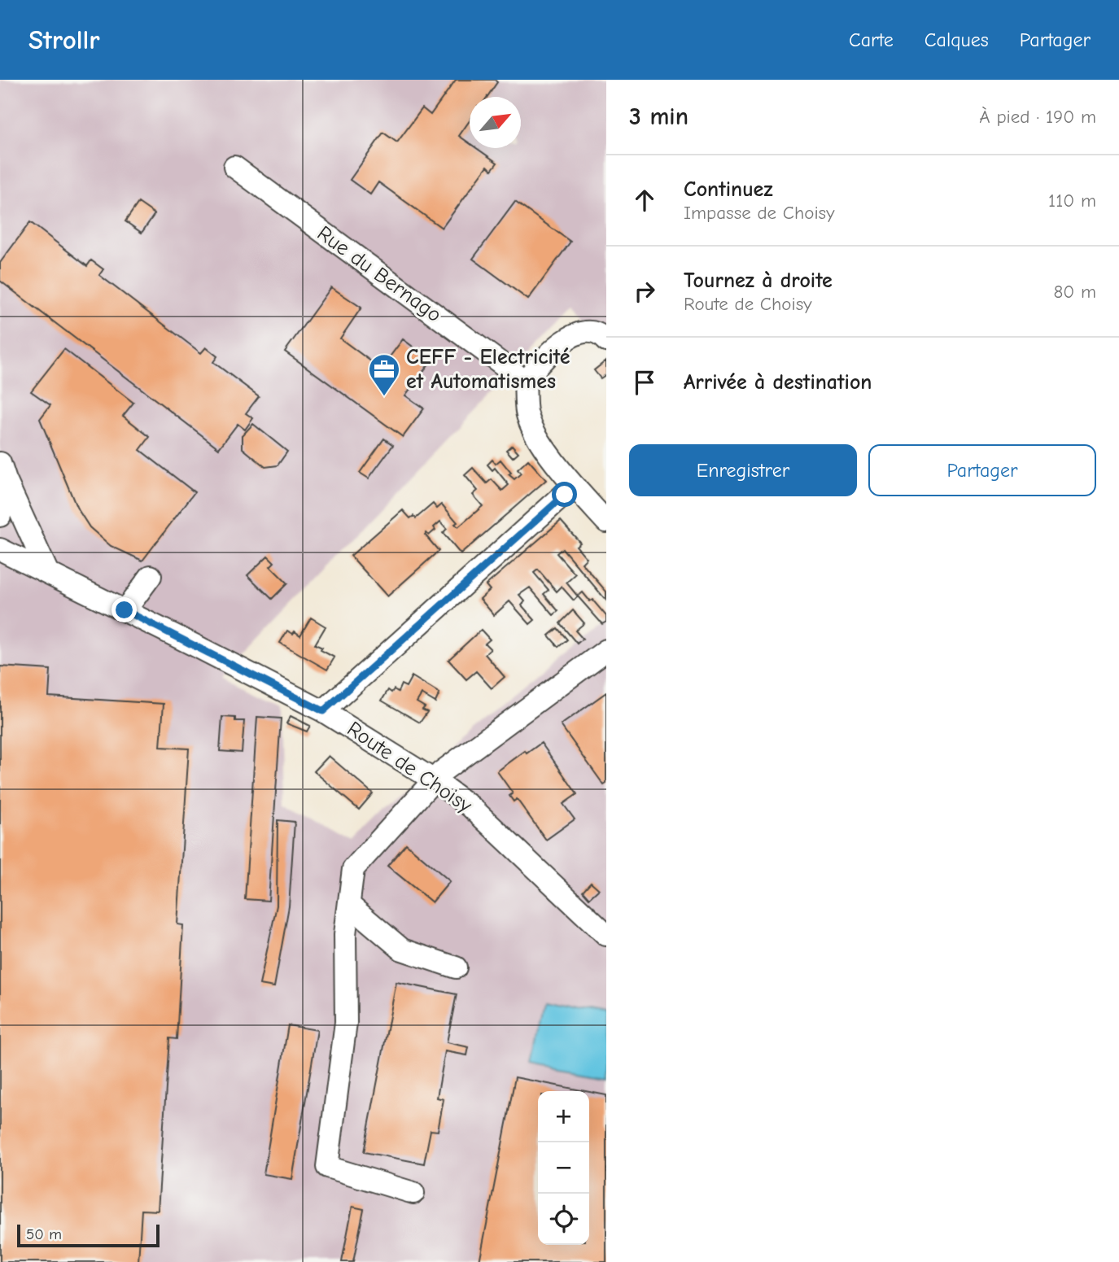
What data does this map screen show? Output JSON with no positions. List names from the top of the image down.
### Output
{
  "streets": {
    "street": ["Rue du Bernago", "Route de Choisy"]
  },
  "places": {
    "office": ["CEFF - Electricité et Automatismes"]
  },
  "scale_bar": "50 m",
  "north": "top right",
  "page": {
    "header": "Strollr",
    "nav": ["Carte", "Calques", "Partager"],
    "heading": ["3 min", "À pied · 190 m"],
    "list": [
      ["Continuez", "Impasse de Choisy", "110 m"],
      ["Tournez à droite", "Route de Choisy", "80 m"],
      "Arrivée à destination"
    ],
    "buttons": ["Enregistrer", "Partager"],
    "map_buttons": ["+", "−"],
    "scale": "50 m"
  }
}
